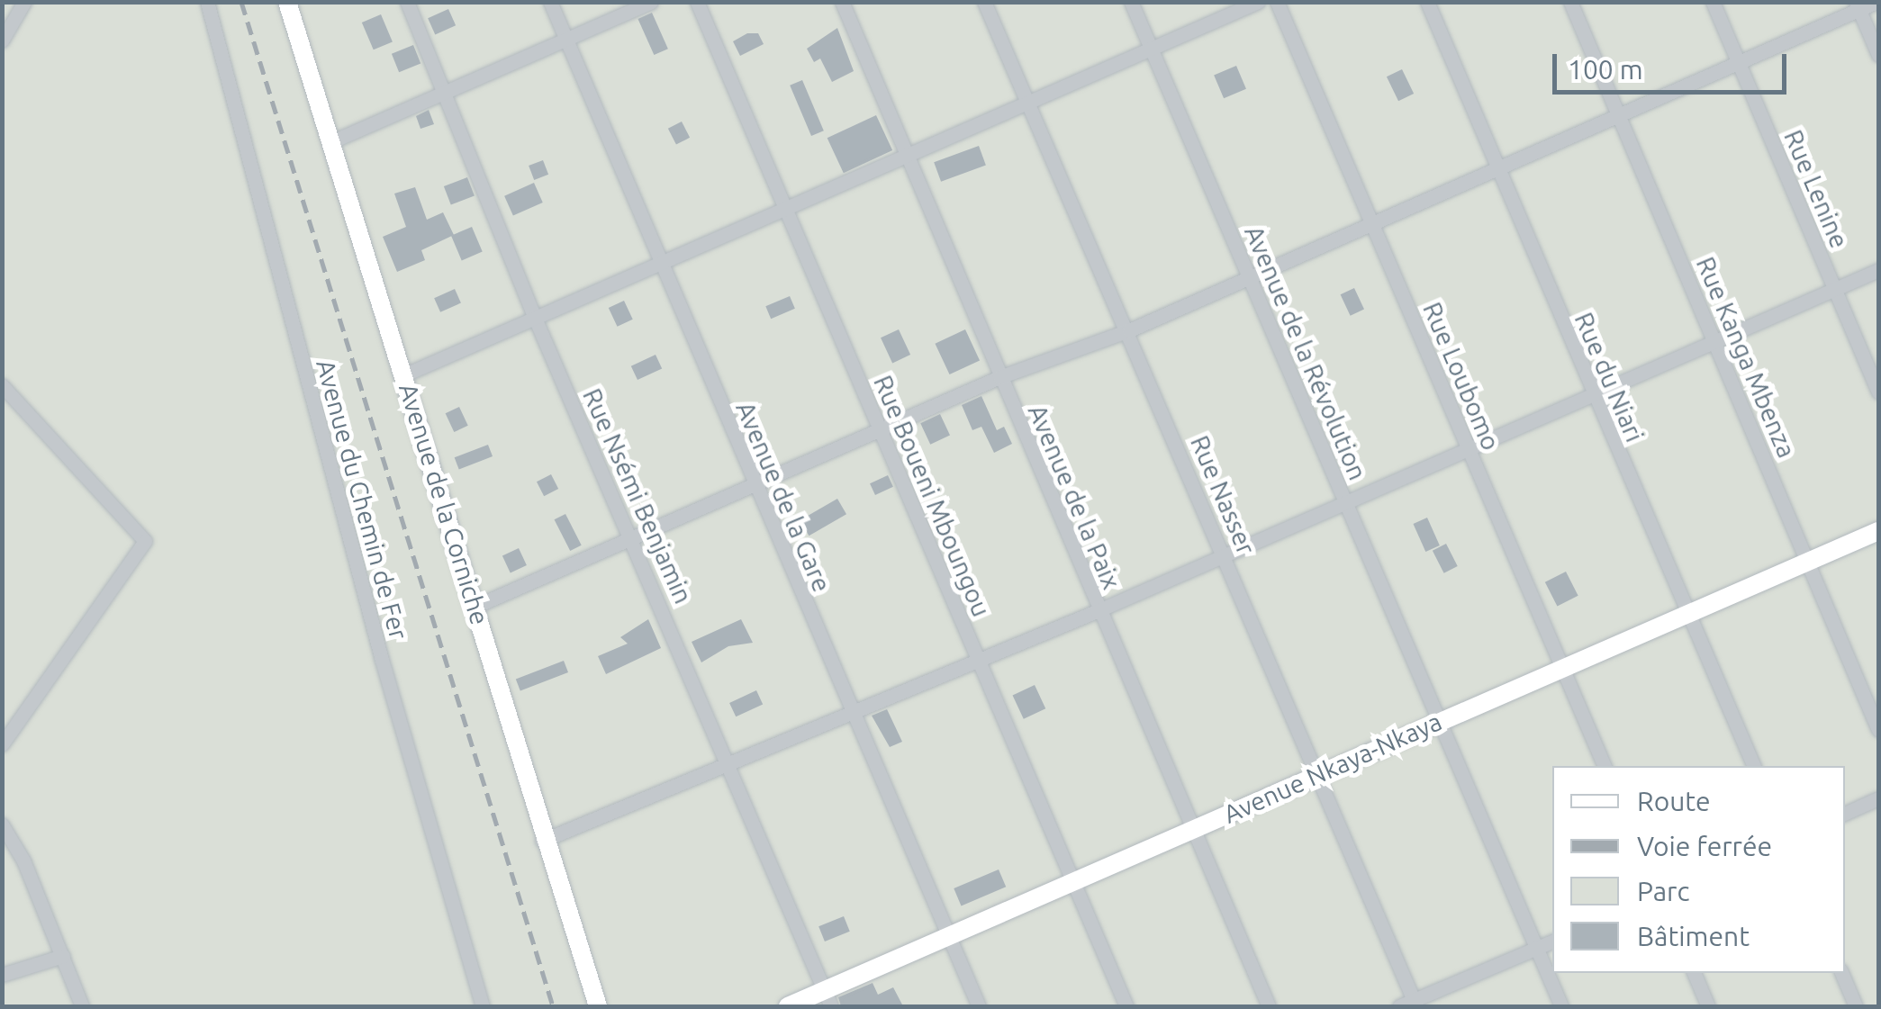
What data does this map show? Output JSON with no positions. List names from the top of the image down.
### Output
{
  "streets": {
    "street": [
      "Rue Lenine",
      "Avenue de la Révolution",
      "Rue Kanga Mbenza",
      "Rue Loubomo",
      "Rue du Niari",
      "Rue Nasser",
      "Rue Nsémi Benjamin",
      "Rue Boueni Mboungou",
      "Avenue de la Gare",
      "Avenue de la Paix",
      "Avenue du Chemin de Fer",
      "Avenue de la Corniche",
      "Avenue Nkaya-Nkaya"
    ]
  },
  "crossings": [
    ["Avenue de la Révolution", "Avenue Nkaya-Nkaya"],
    ["Rue Kanga Mbenza", "Avenue Nkaya-Nkaya"],
    ["Rue Loubomo", "Avenue Nkaya-Nkaya"],
    ["Rue du Niari", "Avenue Nkaya-Nkaya"],
    ["Rue Nasser", "Avenue Nkaya-Nkaya"],
    ["Rue Nsémi Benjamin", "Avenue Nkaya-Nkaya"],
    ["Rue Boueni Mboungou", "Avenue Nkaya-Nkaya"],
    ["Avenue de la Gare", "Avenue Nkaya-Nkaya"],
    ["Avenue de la Paix", "Avenue Nkaya-Nkaya"]
  ],
  "legend": [
    "Route",
    "Voie ferrée",
    "Parc",
    "Bâtiment"
  ],
  "scale_bar": "100 m"
}
